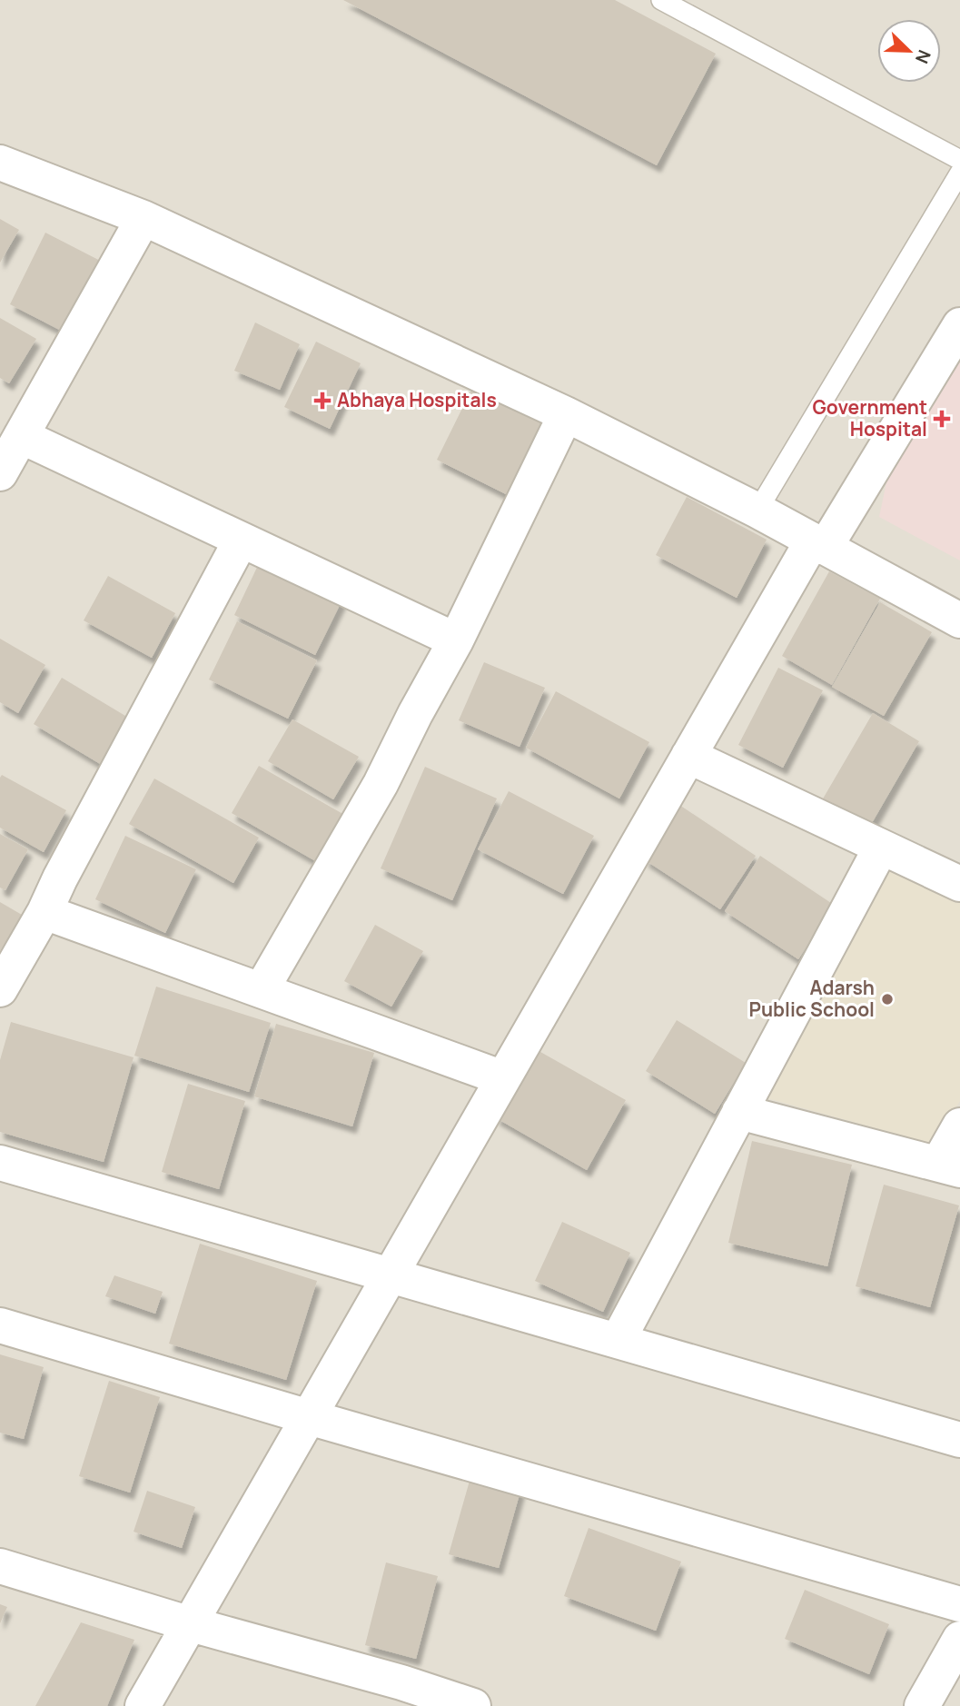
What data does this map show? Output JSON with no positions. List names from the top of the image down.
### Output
{
  "places": {
    "health": ["Abhaya Hospitals", "Government Hospital"],
    "other": ["Adarsh Public School"]
  },
  "north": "bottom right"
}
